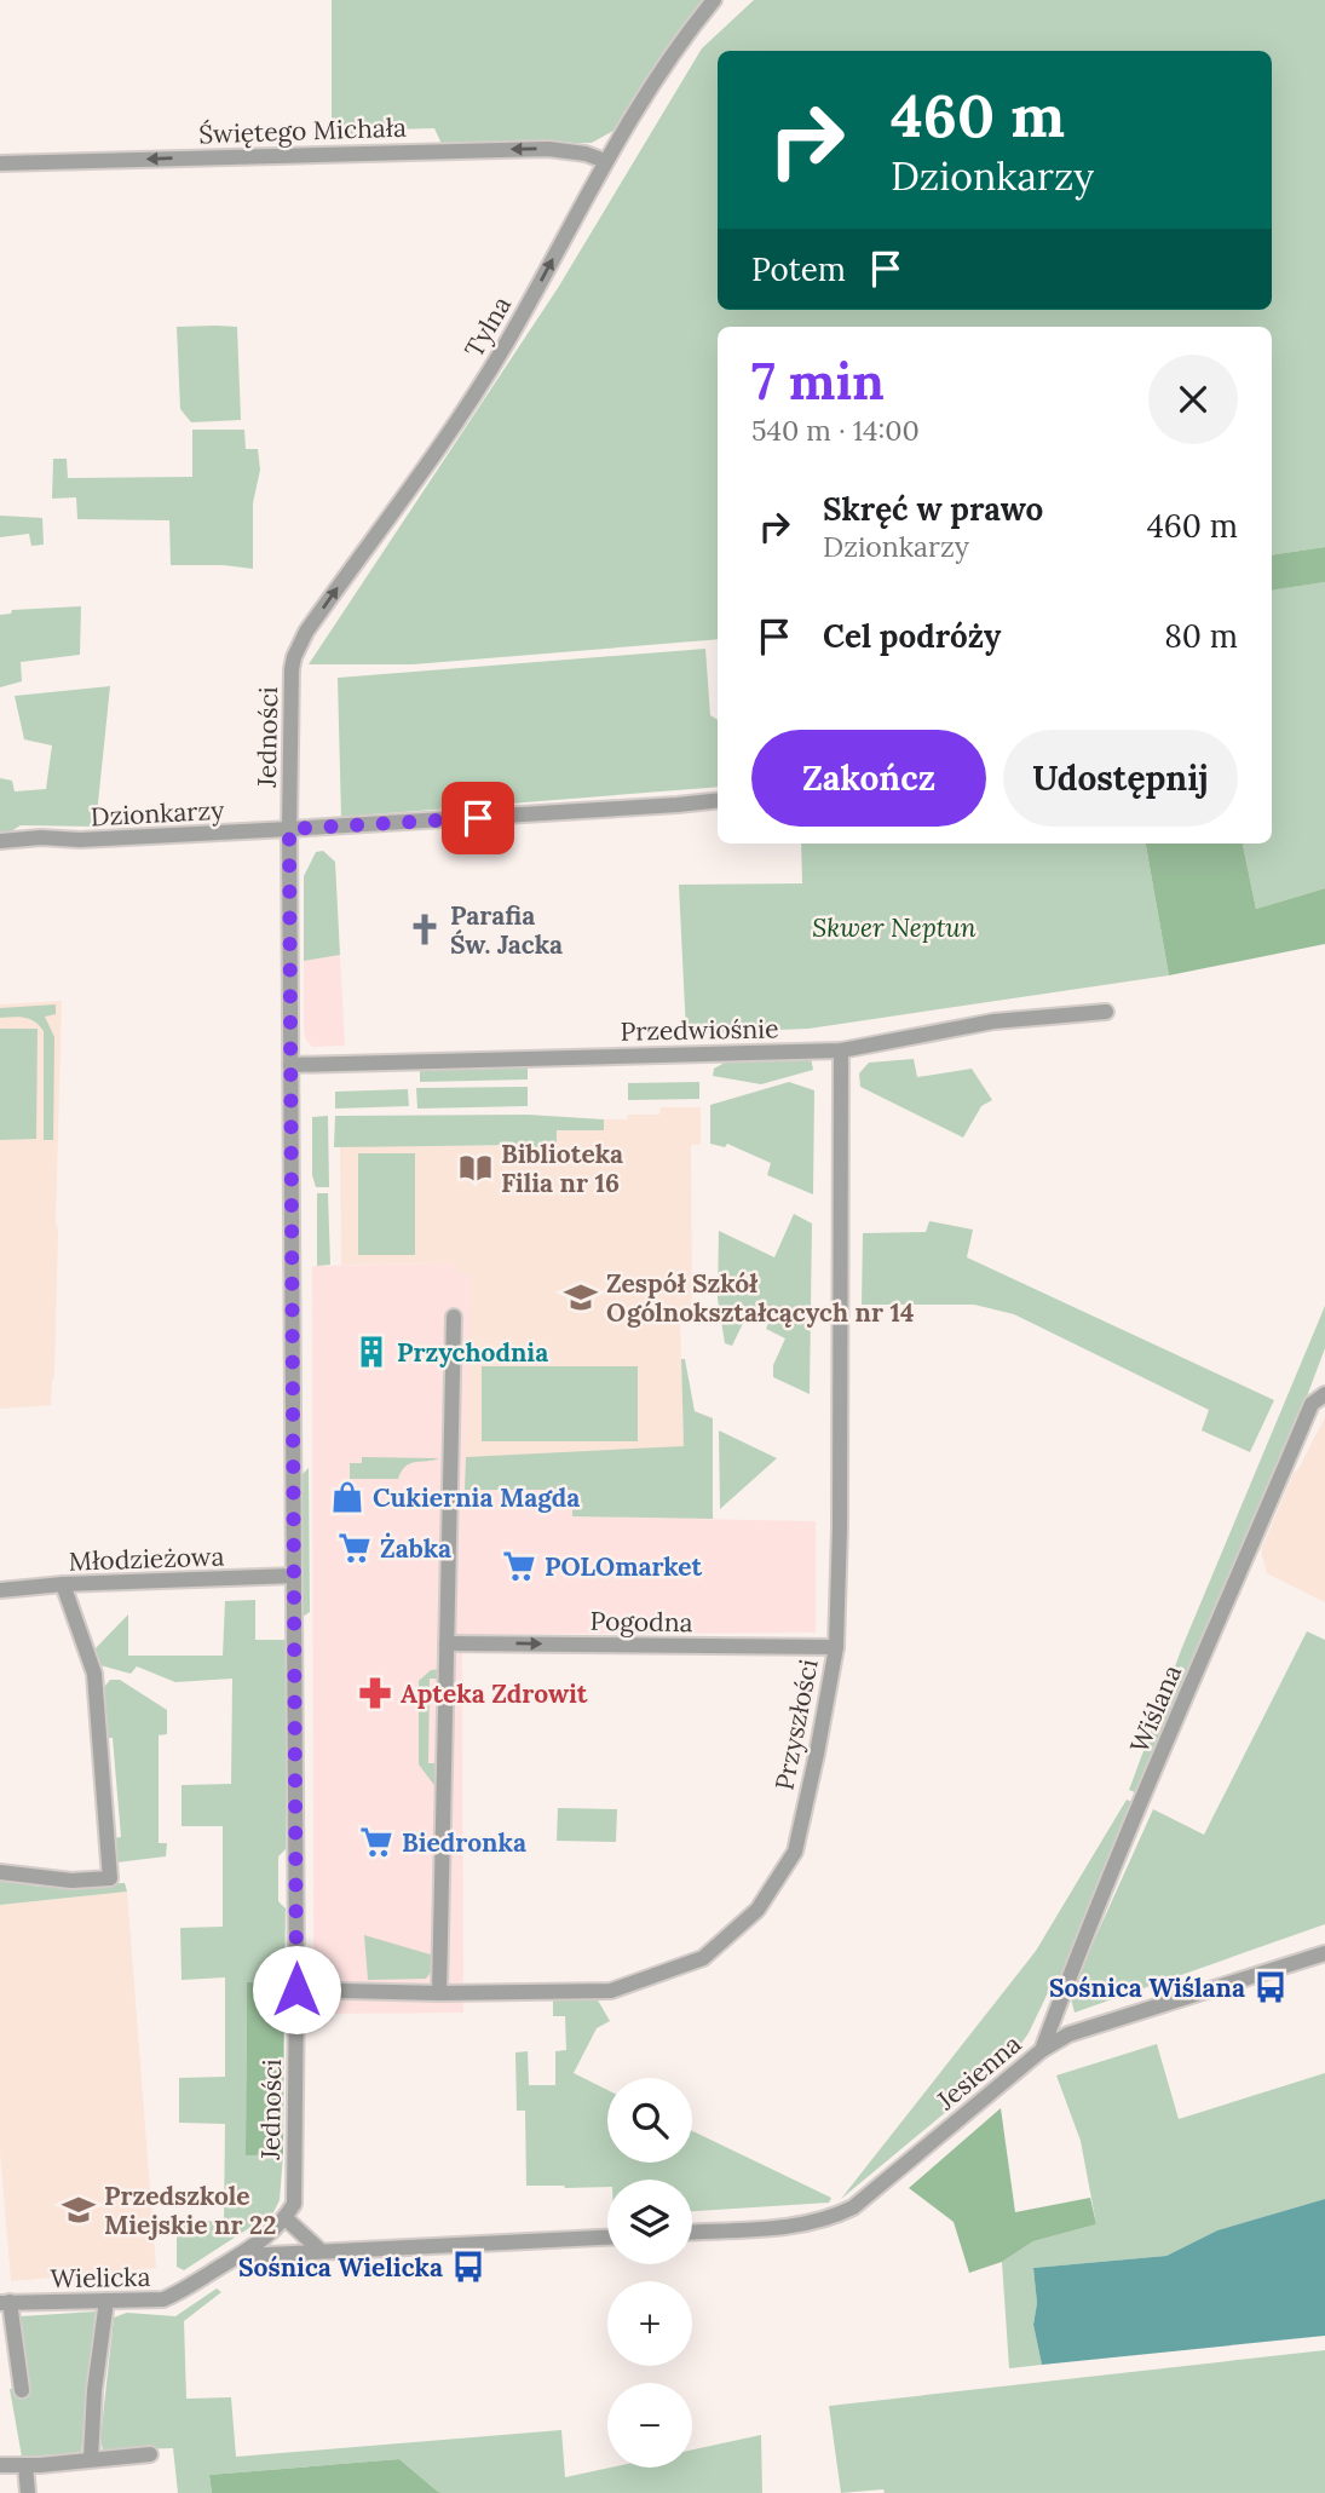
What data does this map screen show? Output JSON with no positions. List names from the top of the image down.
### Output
{
  "streets": {
    "street": [
      "Świętego Michała",
      "Tylna",
      "Jedności",
      "Dzionkarzy",
      "Przedwiośnie",
      "Młodzieżowa",
      "Pogodna",
      "Wiślana",
      "Przyszłości",
      "Jesienna",
      "Wielicka"
    ]
  },
  "crossings": [
    ["Świętego Michała", "Tylna"],
    ["Tylna", "Jedności"],
    ["Jedności", "Dzionkarzy"],
    ["Jedności", "Przedwiośnie"],
    ["Jedności", "Młodzieżowa"],
    ["Jedności", "Przyszłości"],
    ["Przedwiośnie", "Przyszłości"],
    ["Pogodna", "Przyszłości"],
    ["Wiślana", "Jesienna"]
  ],
  "one_way": ["Świętego Michała", "Tylna", "Pogodna"],
  "parks": ["Skwer Neptun"],
  "places": {
    "church": ["Parafia Św. Jacka"],
    "library": ["Biblioteka Filia nr 16"],
    "school or university": ["Zespół Szkół Ogólnokształcących nr 14", "Przedszkole Miejskie nr 22"],
    "building": ["Przychodnia"],
    "shop": ["Cukiernia Magda"],
    "supermarket": ["Żabka", "POLOmarket", "Biedronka"],
    "pharmacy": ["Apteka Zdrowit"],
    "bus stop": ["Sośnica Wiślana", "Sośnica Wielicka"]
  },
  "page": {
    "turn": ["460 m", "Dzionkarzy"],
    "then": "Potem",
    "heading": ["7 min", "540 m · 14:00"],
    "list": [
      {
        "name": "Skręć w prawo",
        "note": "Dzionkarzy",
        "value": "460 m"
      },
      {
        "name": "Cel podróży",
        "value": "80 m"
      }
    ],
    "buttons": ["Zakończ", "Udostępnij"],
    "map_buttons": ["+", "−"]
  }
}
